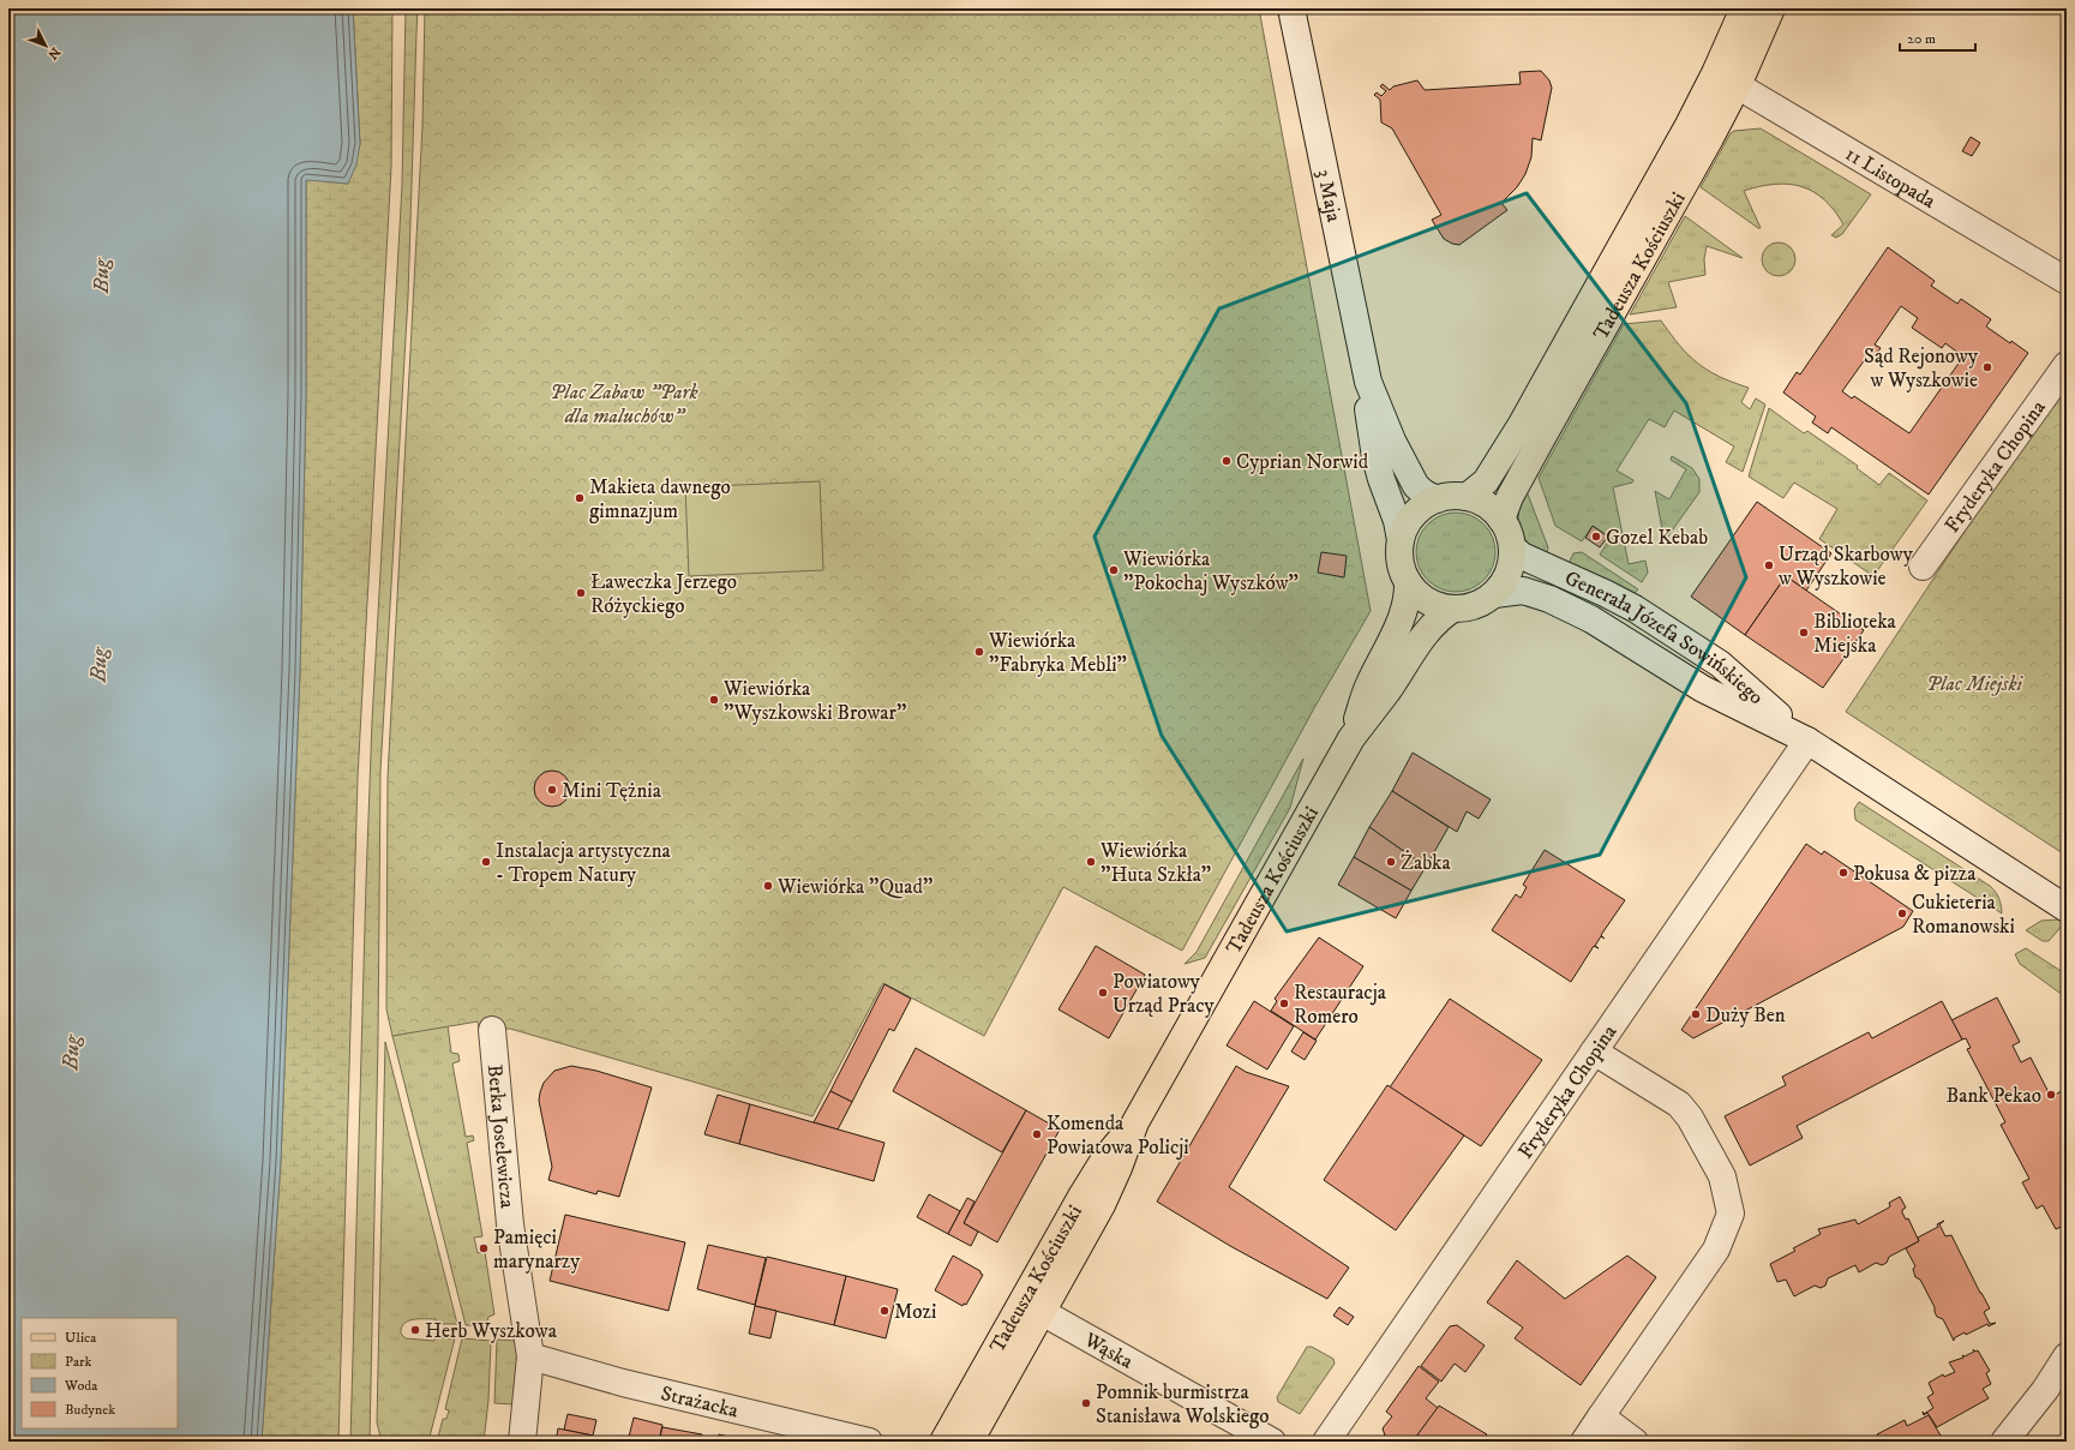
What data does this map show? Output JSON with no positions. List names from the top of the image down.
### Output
{
  "streets": {
    "main road": ["Tadeusza Kościuszki"],
    "street": [
      "11 Listopada",
      "3 Maja",
      "Fryderyka Chopina",
      "Generała Józefa Sowińskiego",
      "Berka Joselewicza",
      "Wąska",
      "Strażacka"
    ]
  },
  "crossings": [
    ["11 Listopada", "Tadeusza Kościuszki"],
    ["3 Maja", "Tadeusza Kościuszki"],
    ["3 Maja", "Generała Józefa Sowińskiego"],
    ["Tadeusza Kościuszki", "Generała Józefa Sowińskiego"],
    ["Tadeusza Kościuszki", "Wąska"],
    ["Fryderyka Chopina", "Generała Józefa Sowińskiego"],
    ["Berka Joselewicza", "Strażacka"]
  ],
  "water": ["Bug"],
  "parks": ["Plac Zabaw \"Park dla maluchów\"", "Plac Miejski"],
  "places": [
    "Sąd Rejonowy w Wyszkowie",
    "Cyprian Norwid",
    "Makieta dawnego gimnazjum",
    "Gozel Kebab",
    "Urząd Skarbowy w Wyszkowie",
    "Wiewiórka \"Pokochaj Wyszków\"",
    "Ławeczka Jerzego Różyckiego",
    "Biblioteka Miejska",
    "Wiewiórka \"Fabryka Mebli\"",
    "Wiewiórka \"Wyszkowski Browar\"",
    "Mini Tężnia",
    "Instalacja artystyczna - Tropem Natury",
    "Wiewiórka \"Huta Szkła\"",
    "Żabka",
    "Pokusa & pizza",
    "Wiewiórka \"Quad\"",
    "Cukieteria Romanowski",
    "Powiatowy Urząd Pracy",
    "Restauracja Romero",
    "Duży Ben",
    "Bank Pekao",
    "Komenda Powiatowa Policji",
    "Pamięci marynarzy",
    "Mozi",
    "Herb Wyszkowa",
    "Pomnik burmistrza Stanisława Wolskiego"
  ],
  "legend": [
    "Ulica",
    "Park",
    "Woda",
    "Budynek"
  ],
  "scale_bar": "20 m",
  "north": "bottom right"
}
